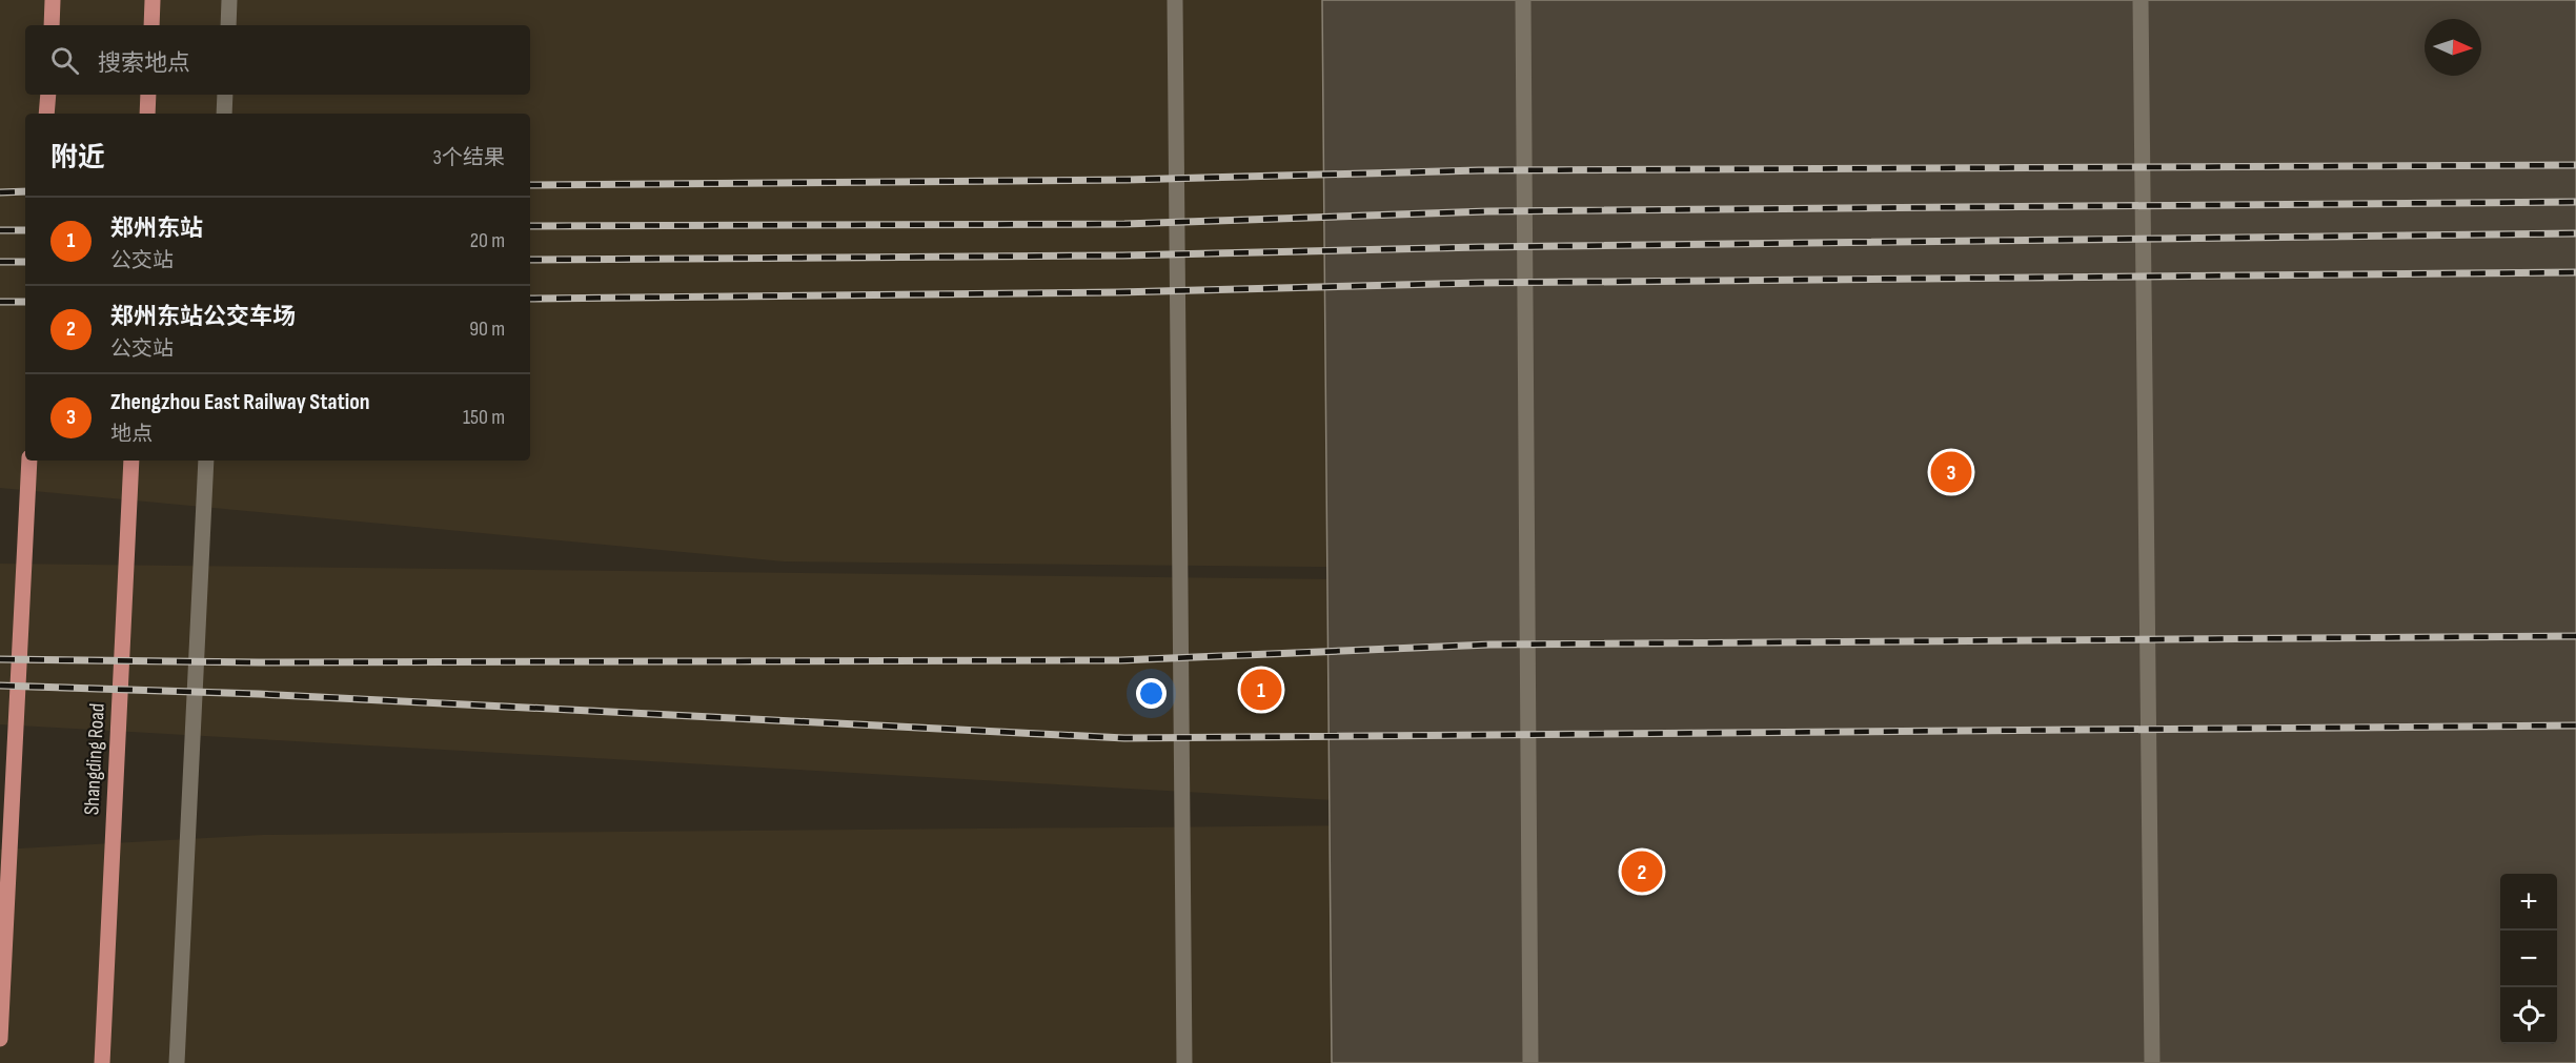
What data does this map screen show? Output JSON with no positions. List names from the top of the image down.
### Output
{
  "streets": {
    "main road": ["Shangding Road"]
  },
  "north": "right",
  "page": {
    "search": "搜索地点",
    "heading": ["附近", "3个结果"],
    "list": [
      {
        "mark": "1",
        "name": "郑州东站",
        "note": "公交站",
        "value": "20 m"
      },
      {
        "mark": "2",
        "name": "郑州东站公交车场",
        "note": "公交站",
        "value": "90 m"
      },
      {
        "mark": "3",
        "name": "Zhengzhou East Railway Station",
        "note": "地点",
        "value": "150 m"
      }
    ],
    "pins": ["3", "1", "2"],
    "map_buttons": ["+", "−"]
  }
}
